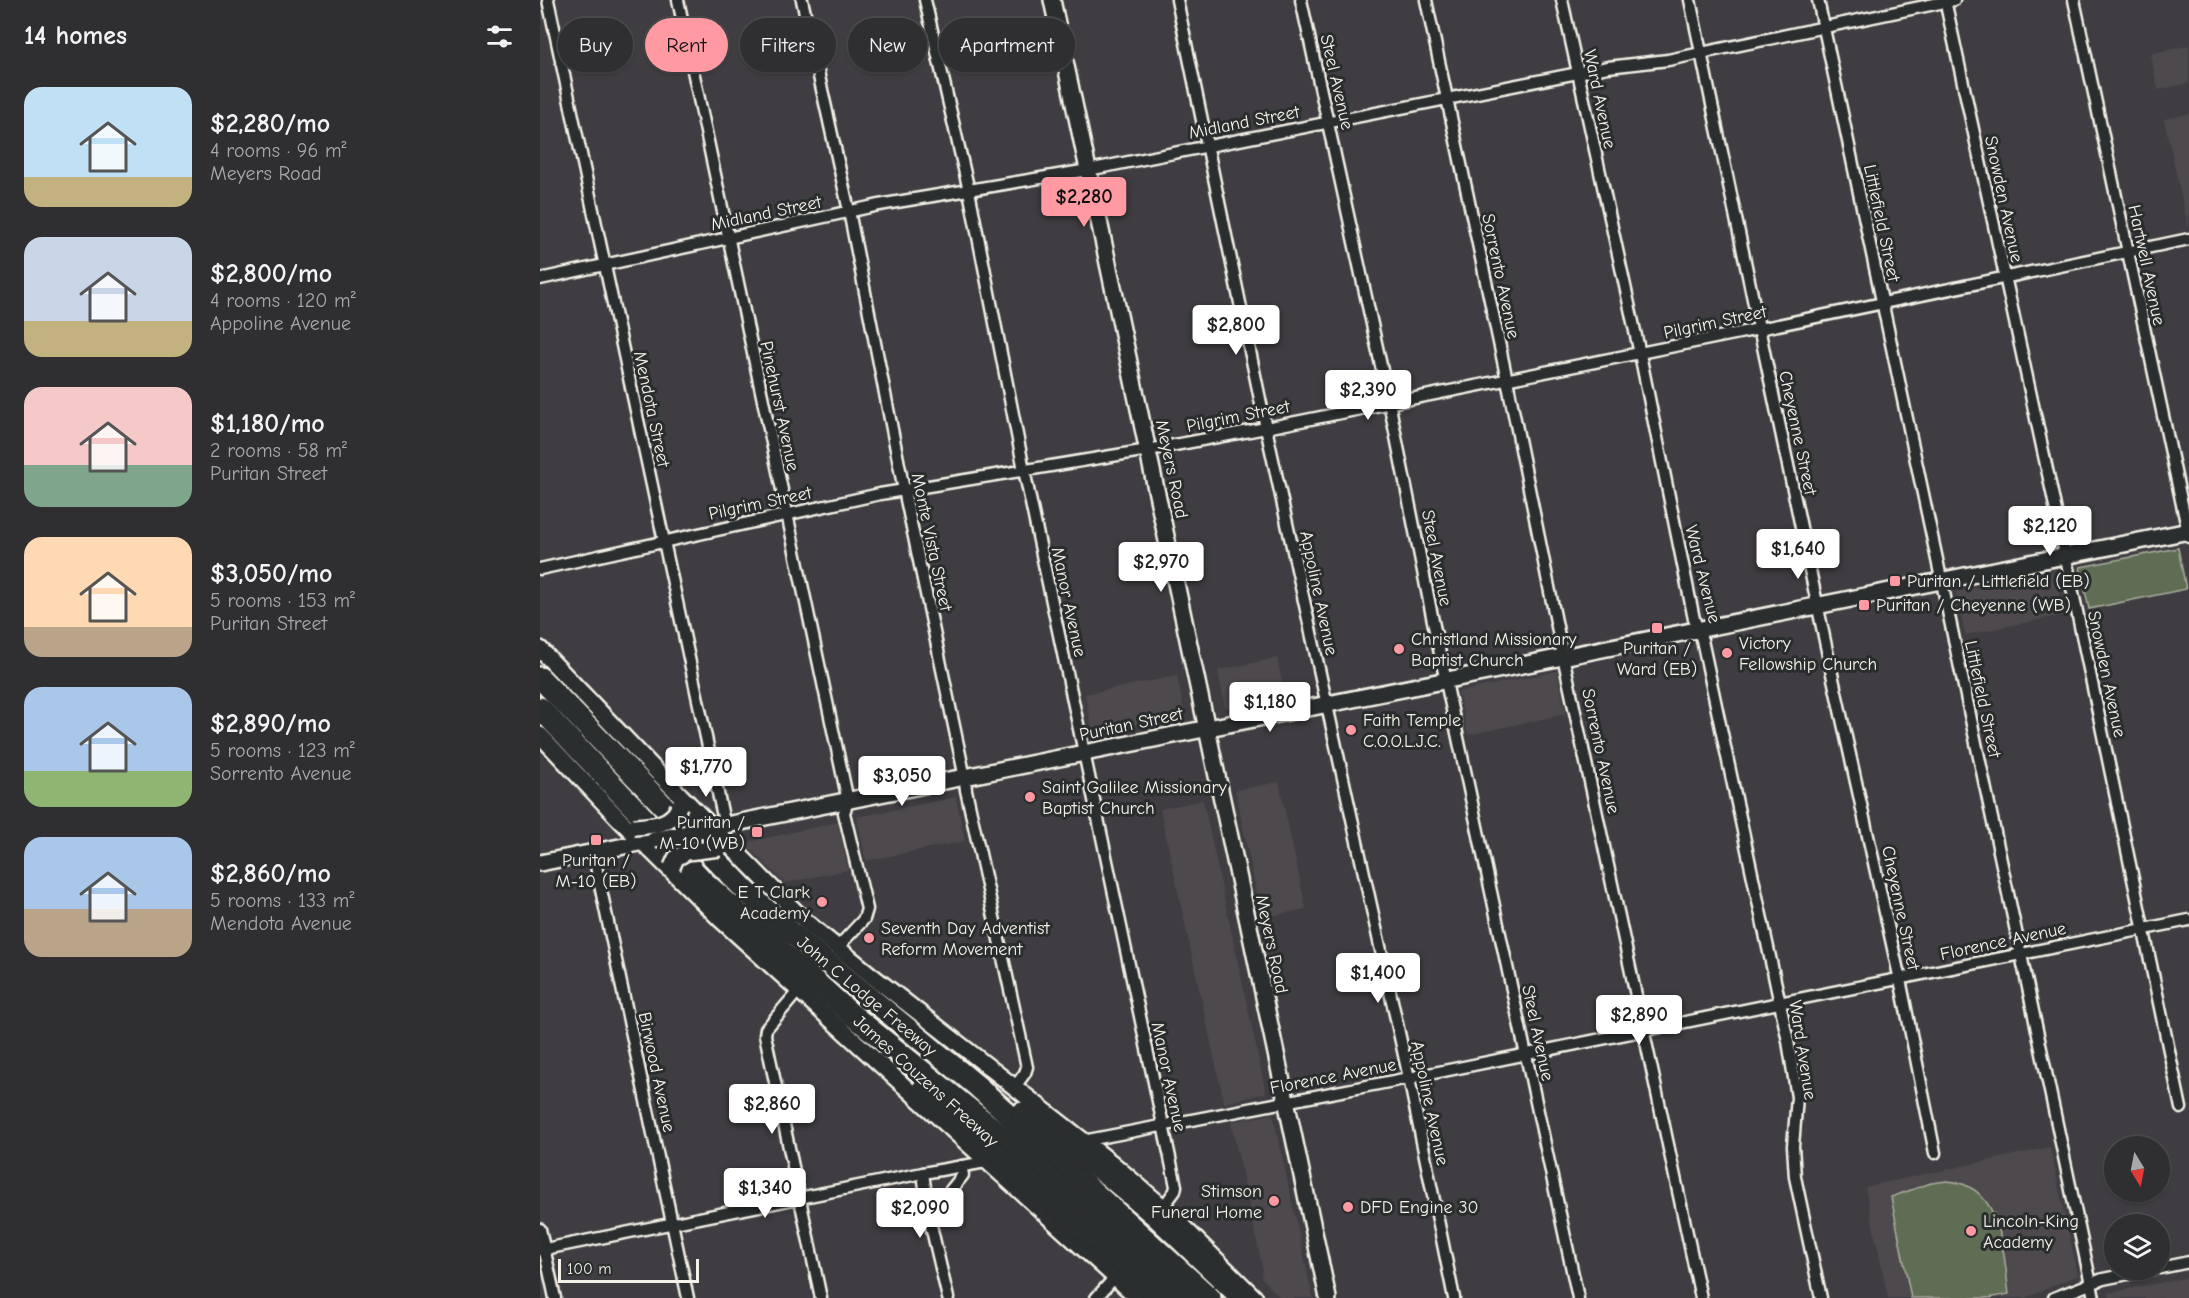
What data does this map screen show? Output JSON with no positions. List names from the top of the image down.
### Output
{
  "streets": {
    "highway": ["John C Lodge Freeway"],
    "street": [
      "Steel Avenue",
      "Ward Avenue",
      "Midland Street",
      "Snowden Avenue",
      "Littlefield Street",
      "Hartwell Avenue",
      "Sorrento Avenue",
      "Pilgrim Street",
      "Pinehurst Avenue",
      "Mendota Street",
      "Cheyenne Street",
      "Meyers Road",
      "Monte Vista Street",
      "Appoline Avenue",
      "Manor Avenue",
      "Puritan Street",
      "Florence Avenue",
      "Birwood Avenue",
      "James Couzens Freeway"
    ]
  },
  "crossings": [
    ["Steel Avenue", "Midland Street"],
    ["Steel Avenue", "Pilgrim Street"],
    ["Steel Avenue", "Puritan Street"],
    ["Steel Avenue", "Florence Avenue"],
    ["Ward Avenue", "Midland Street"],
    ["Ward Avenue", "Pilgrim Street"],
    ["Ward Avenue", "Puritan Street"],
    ["Ward Avenue", "Florence Avenue"],
    ["Midland Street", "Snowden Avenue"],
    ["Midland Street", "Littlefield Street"],
    ["Midland Street", "Sorrento Avenue"],
    ["Midland Street", "Pinehurst Avenue"],
    ["Midland Street", "Mendota Street"],
    ["Midland Street", "Cheyenne Street"],
    ["Midland Street", "Meyers Road"],
    ["Midland Street", "Monte Vista Street"],
    ["Midland Street", "Appoline Avenue"],
    ["Midland Street", "Manor Avenue"],
    ["Snowden Avenue", "Pilgrim Street"],
    ["Snowden Avenue", "Puritan Street"],
    ["Snowden Avenue", "Florence Avenue"],
    ["Littlefield Street", "Pilgrim Street"],
    ["Littlefield Street", "Puritan Street"],
    ["Littlefield Street", "Florence Avenue"],
    ["Hartwell Avenue", "Pilgrim Street"],
    ["Hartwell Avenue", "Puritan Street"],
    ["Sorrento Avenue", "Pilgrim Street"],
    ["Sorrento Avenue", "Puritan Street"],
    ["Sorrento Avenue", "Florence Avenue"],
    ["Pilgrim Street", "Pinehurst Avenue"],
    ["Pilgrim Street", "Mendota Street"],
    ["Pilgrim Street", "Cheyenne Street"],
    ["Pilgrim Street", "Meyers Road"],
    ["Pilgrim Street", "Monte Vista Street"],
    ["Pilgrim Street", "Appoline Avenue"],
    ["Pilgrim Street", "Manor Avenue"],
    ["Pinehurst Avenue", "Puritan Street"],
    ["Mendota Street", "Puritan Street"],
    ["Cheyenne Street", "Puritan Street"],
    ["Cheyenne Street", "Florence Avenue"],
    ["Meyers Road", "Puritan Street"],
    ["Meyers Road", "Florence Avenue"],
    ["Monte Vista Street", "Puritan Street"],
    ["Appoline Avenue", "Puritan Street"],
    ["Appoline Avenue", "Florence Avenue"],
    ["Manor Avenue", "Puritan Street"],
    ["Manor Avenue", "Florence Avenue"],
    ["Puritan Street", "Birwood Avenue"],
    ["Puritan Street", "James Couzens Freeway"]
  ],
  "places": {
    "transit": [
      "Puritan / Littlefield (EB)",
      "Puritan / Cheyenne (WB)",
      "Puritan / Ward (EB)",
      "Puritan / M-10 (WB)",
      "Puritan / M-10 (EB)"
    ],
    "other": [
      "Christland Missionary Baptist Church",
      "Victory Fellowship Church",
      "Faith Temple C.O.O.L.J.C.",
      "Saint Galilee Missionary Baptist Church",
      "E T Clark Academy",
      "Seventh Day Adventist Reform Movement",
      "Stimson Funeral Home",
      "DFD Engine 30",
      "Lincoln-King Academy"
    ]
  },
  "scale_bar": "100 m",
  "north": "bottom",
  "page": {
    "heading": "14 homes",
    "chip": [
      "Buy",
      "Rent",
      "Filters",
      "New",
      "Apartment"
    ],
    "list": [
      {
        "name": "$2,280/mo",
        "note": "4 rooms · 96 m² · Meyers Road"
      },
      {
        "name": "$2,800/mo",
        "note": "4 rooms · 120 m² · Appoline Avenue"
      },
      {
        "name": "$1,180/mo",
        "note": "2 rooms · 58 m² · Puritan Street"
      },
      {
        "name": "$3,050/mo",
        "note": "5 rooms · 153 m² · Puritan Street"
      },
      {
        "name": "$2,890/mo",
        "note": "5 rooms · 123 m² · Sorrento Avenue"
      },
      {
        "name": "$2,860/mo",
        "note": "5 rooms · 133 m² · Mendota Avenue"
      }
    ],
    "price": [
      "$2,280",
      "$2,800",
      "$2,390",
      "$2,120",
      "$1,640",
      "$2,970",
      "$1,180",
      "$1,770",
      "$3,050",
      "$1,400",
      "$2,890",
      "$2,860",
      "$1,340",
      "$2,090"
    ],
    "scale": "100 m"
  }
}
